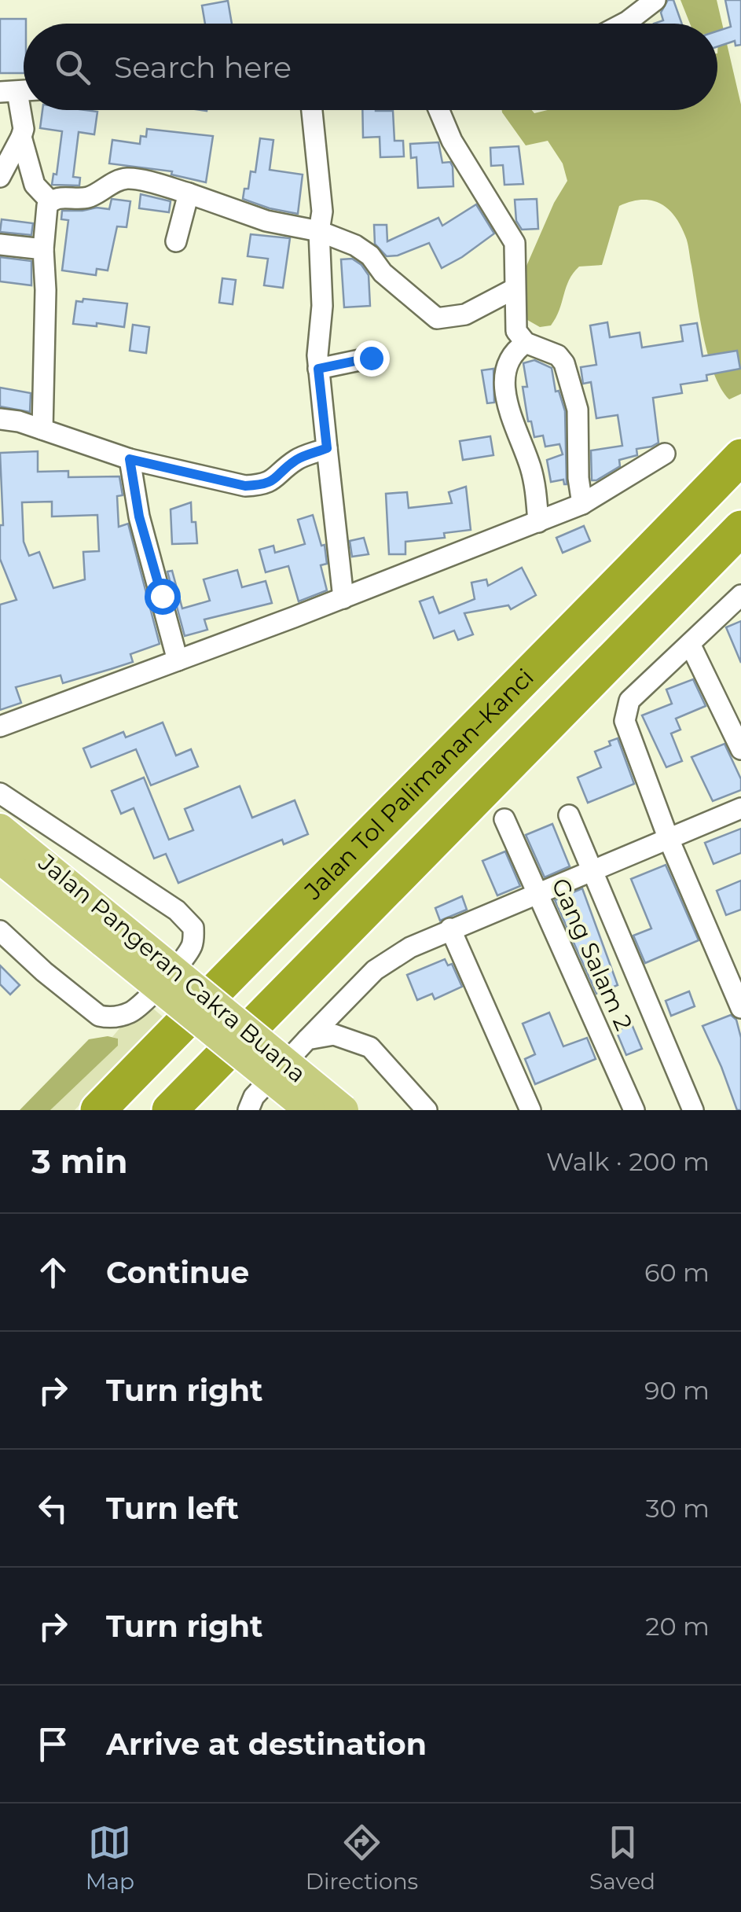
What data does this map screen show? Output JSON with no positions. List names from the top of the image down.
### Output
{
  "streets": {
    "highway": ["Jalan Tol Palimanan–Kanci"],
    "main road": ["Jalan Pangeran Cakra Buana"],
    "street": ["Gang Salam 2"]
  },
  "page": {
    "search": "Search here",
    "heading": ["3 min", "Walk · 200 m"],
    "list": [
      ["Continue", "60 m"],
      ["Turn right", "90 m"],
      ["Turn left", "30 m"],
      ["Turn right", "20 m"],
      "Arrive at destination"
    ],
    "nav": ["Map", "Directions", "Saved"]
  }
}
